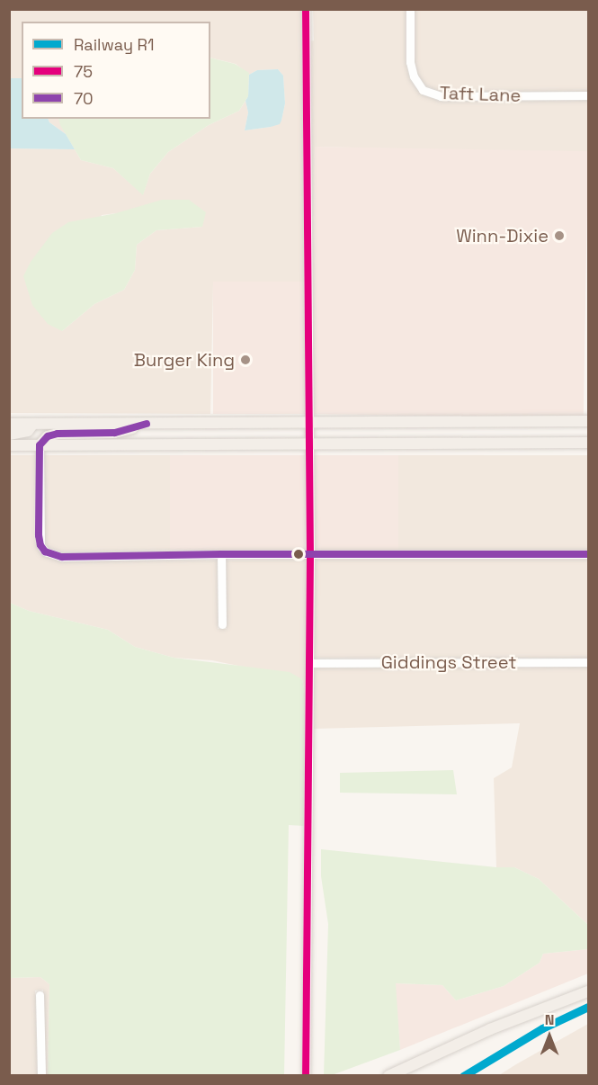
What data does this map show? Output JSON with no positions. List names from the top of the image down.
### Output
{
  "streets": {
    "street": ["Taft Lane", "Giddings Street"]
  },
  "places": ["Winn-Dixie", "Burger King"],
  "lines": ["transit line 75", "transit line 70", "rail line R1"],
  "legend": ["Railway R1", "75", "70"],
  "north": "top"
}
